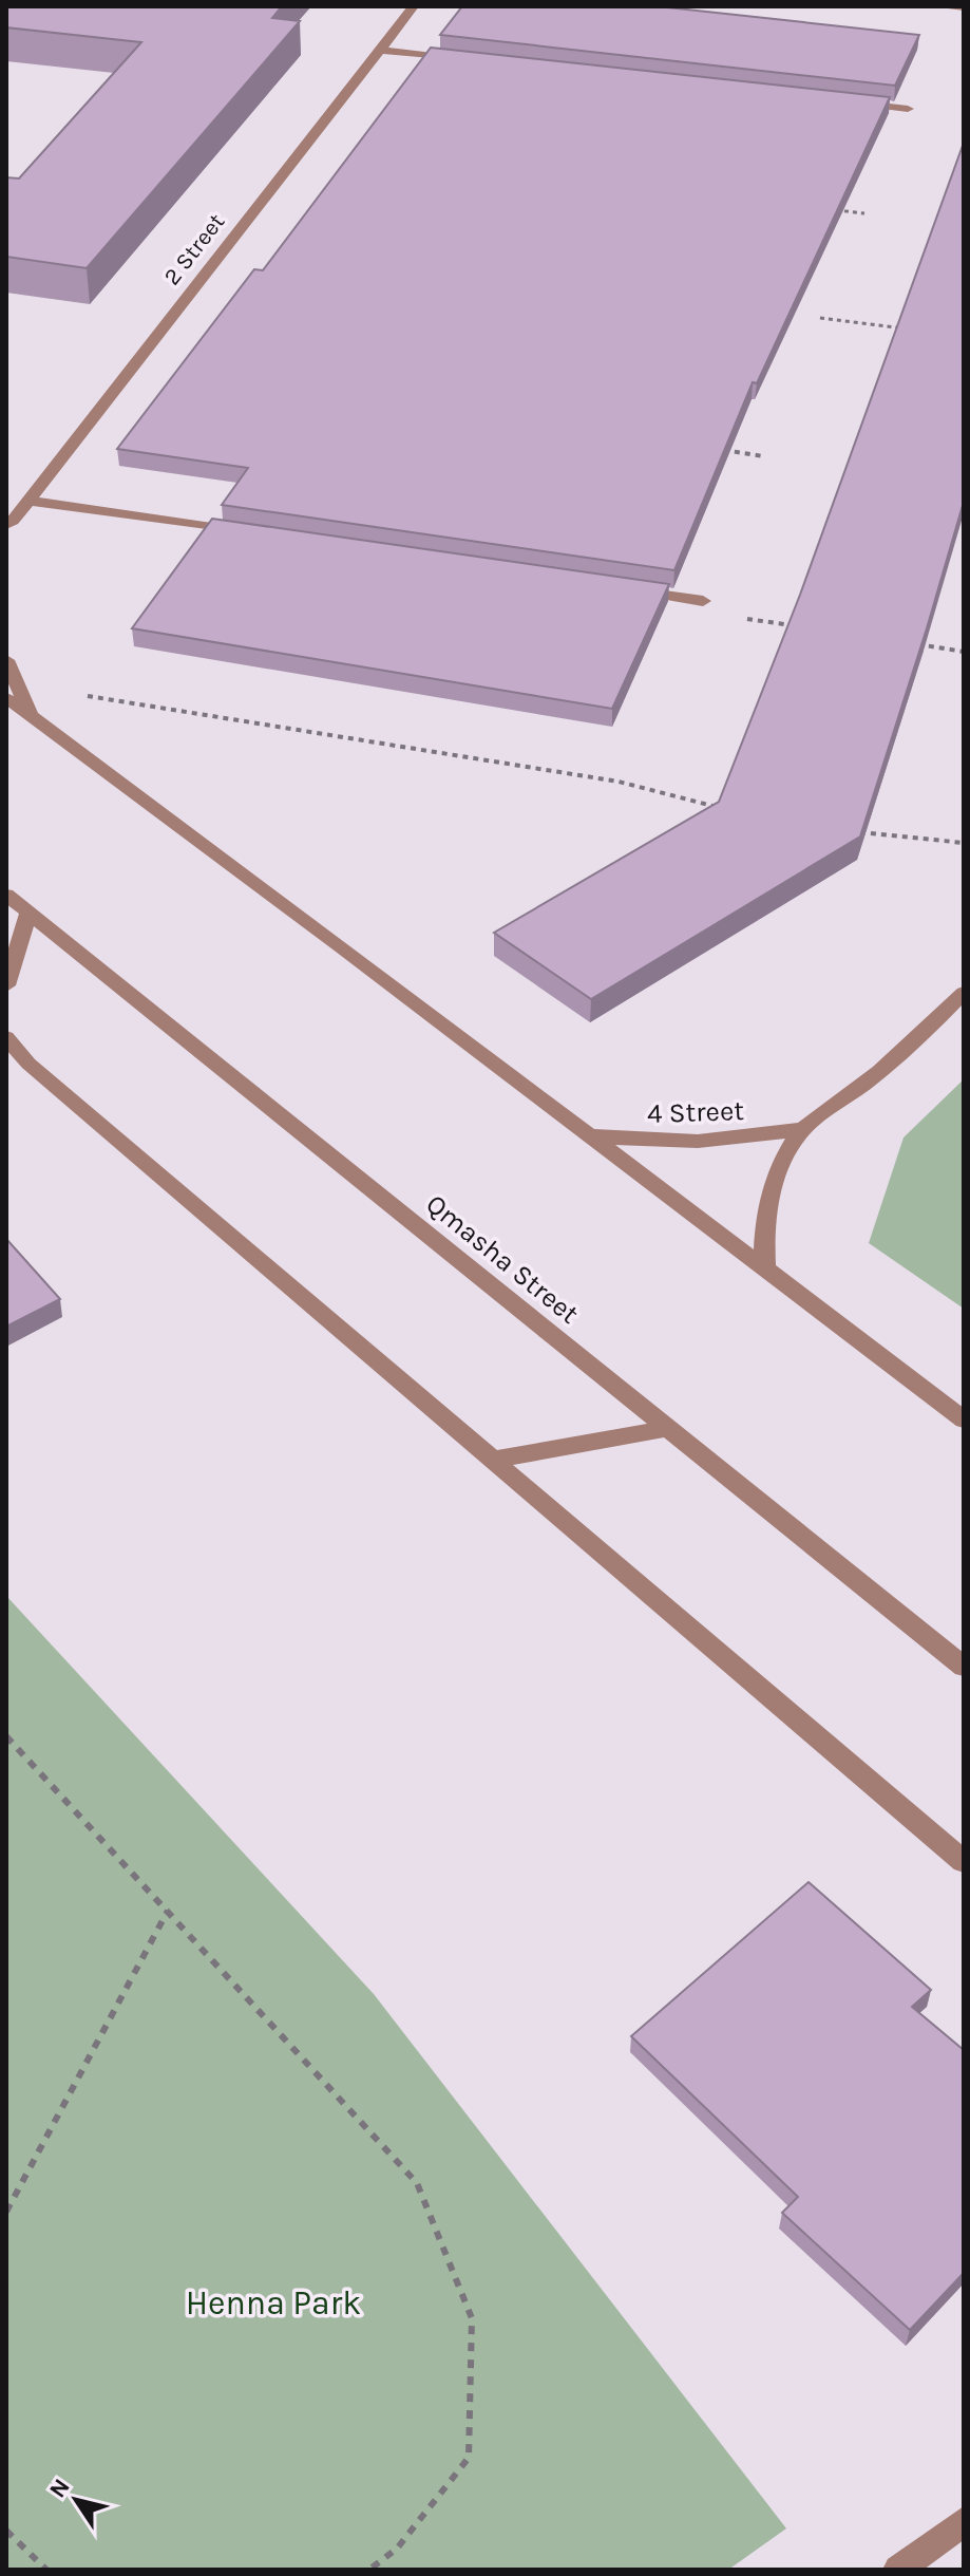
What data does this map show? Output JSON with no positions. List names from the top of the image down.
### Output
{
  "streets": {
    "street": ["2 Street", "4 Street", "Qmasha Street"]
  },
  "parks": ["Henna Park"],
  "north": "top left"
}
